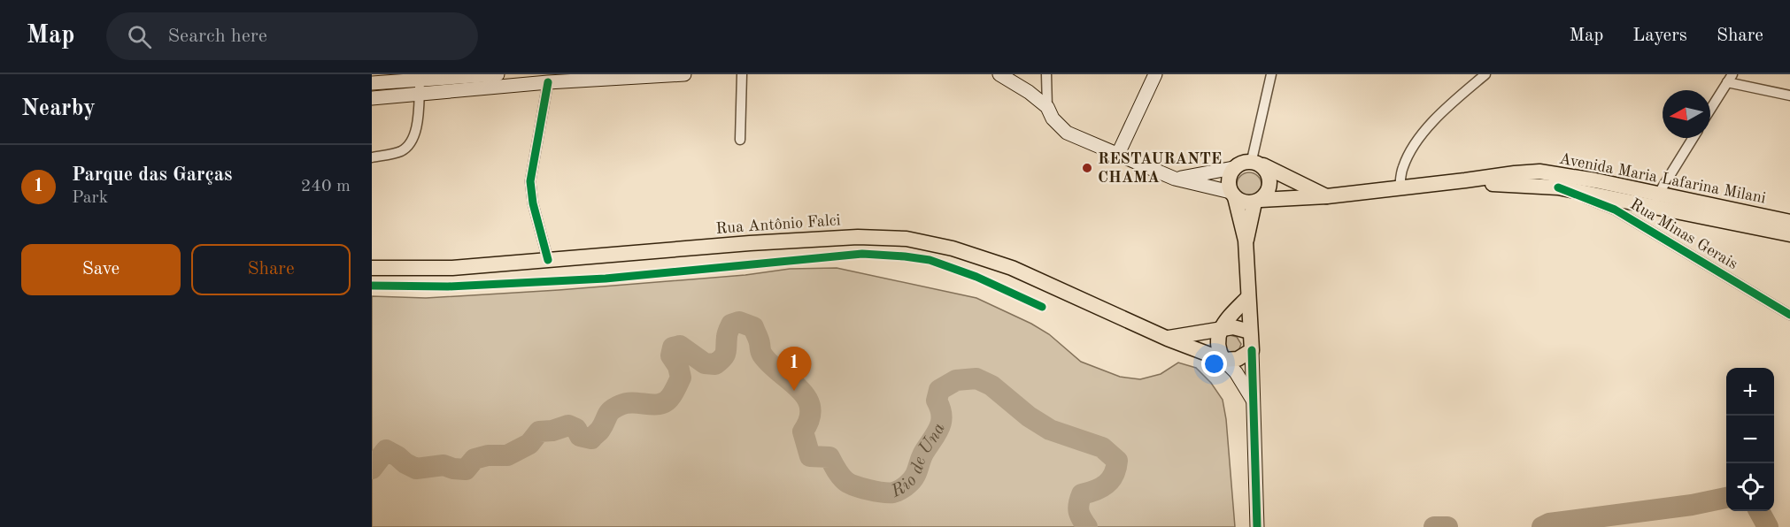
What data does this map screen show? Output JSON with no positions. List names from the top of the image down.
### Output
{
  "streets": {
    "main road": ["Avenida Maria Lafarina Milani", "Rua Antônio Falci"],
    "street": ["Rua Minas Gerais"]
  },
  "crossings": [
    ["Avenida Maria Lafarina Milani", "Rua Minas Gerais"]
  ],
  "water": ["Rio de Una"],
  "places": ["RESTAURANTE CHAMA"],
  "north": "left",
  "page": {
    "header": "Map",
    "search": "Search here",
    "nav": ["Map", "Layers", "Share"],
    "heading": "Nearby",
    "list": [
      {
        "mark": "1",
        "name": "Parque das Garças",
        "note": "Park",
        "value": "240 m"
      }
    ],
    "buttons": ["Save", "Share"],
    "pins": "1",
    "map_buttons": ["+", "−"]
  }
}
